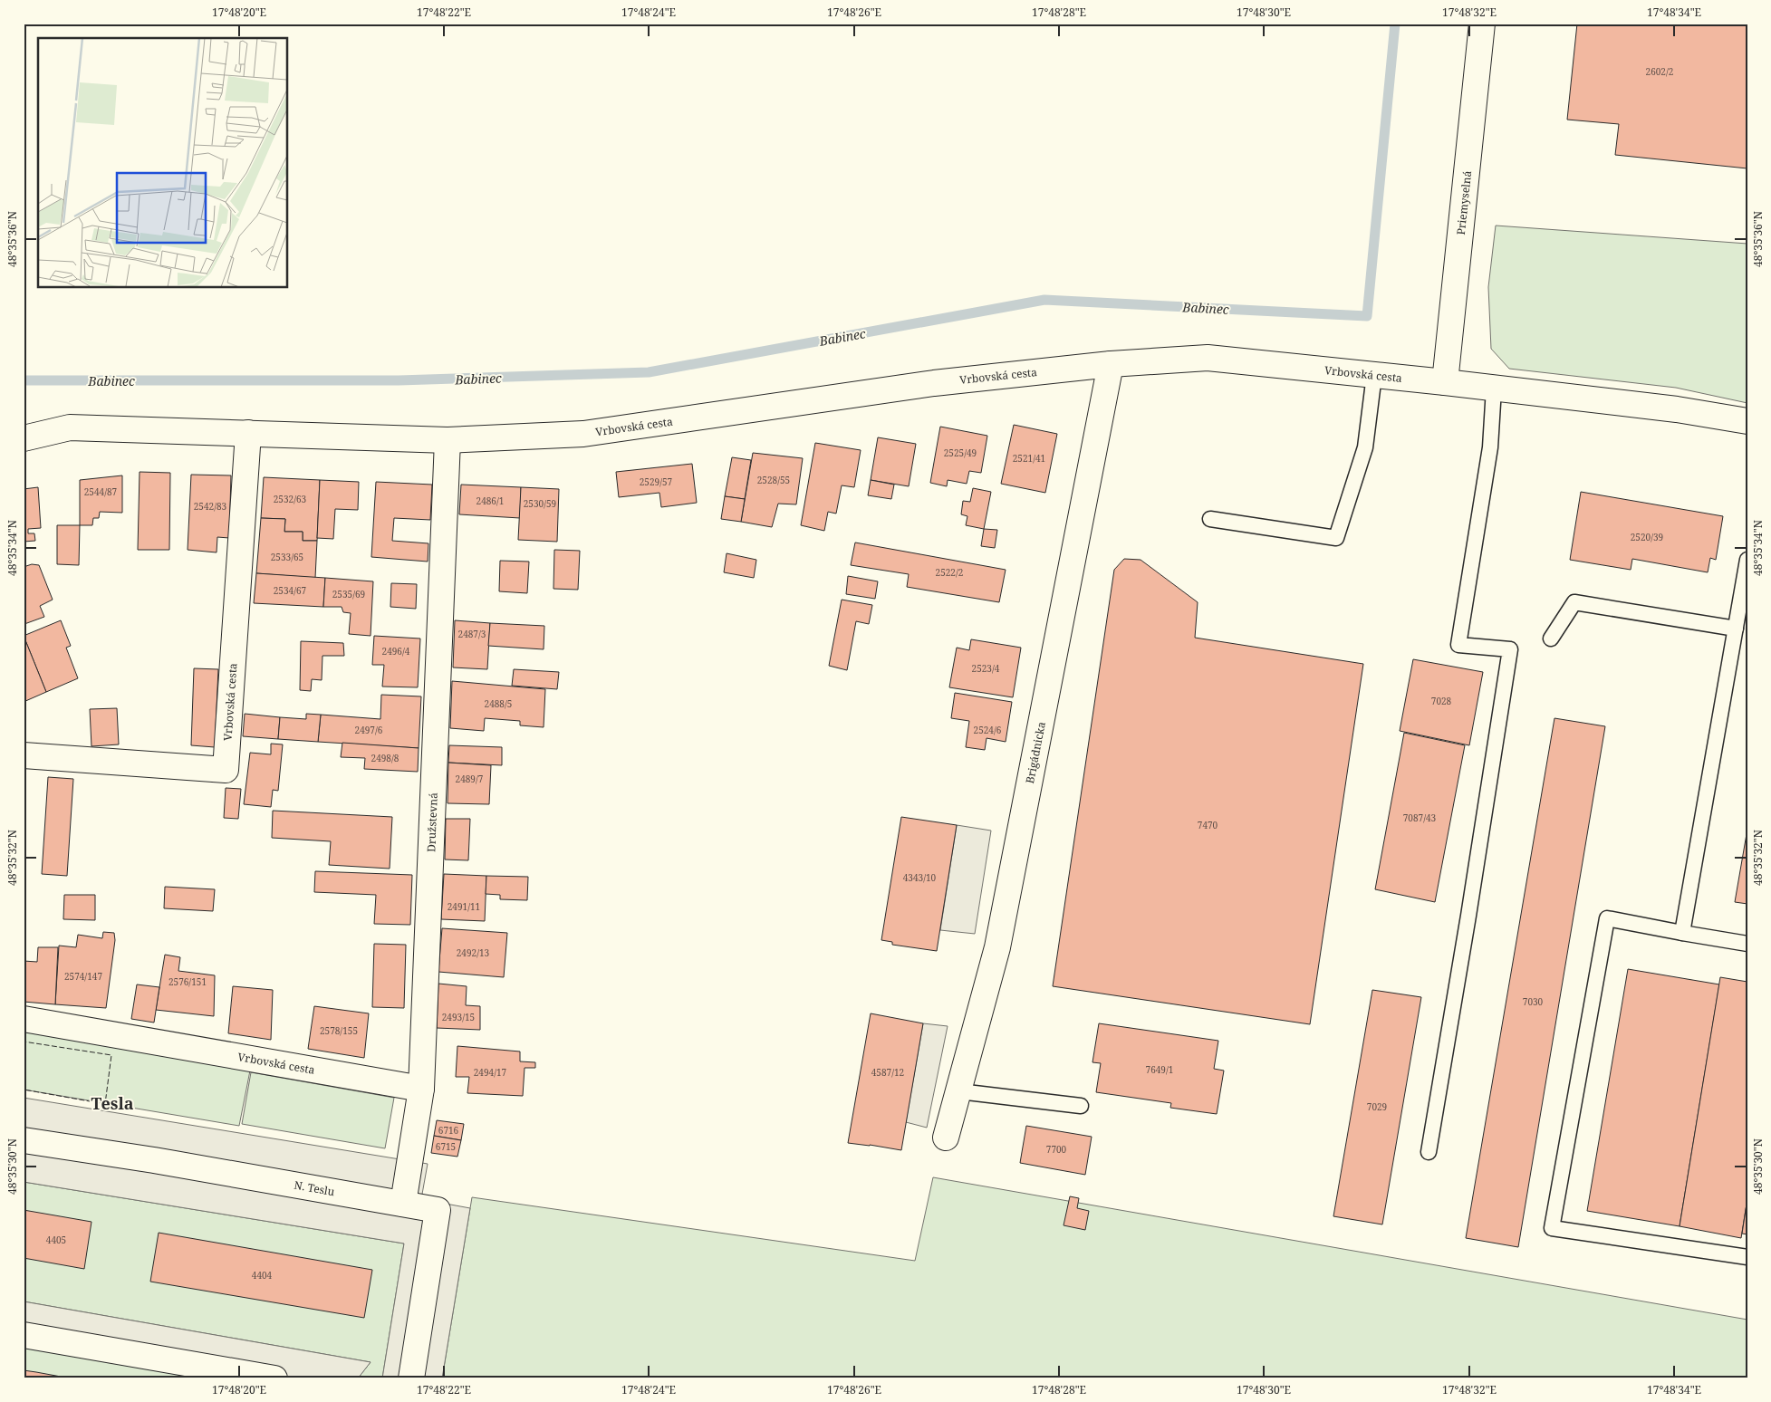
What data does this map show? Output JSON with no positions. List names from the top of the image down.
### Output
{
  "streets": {
    "street": [
      "Priemyselná",
      "Vrbovská cesta",
      "Brigádnicka",
      "Družstevná",
      "N. Teslu"
    ]
  },
  "crossings": [
    ["Priemyselná", "Vrbovská cesta"],
    ["Vrbovská cesta", "Brigádnicka"],
    ["Vrbovská cesta", "Družstevná"],
    ["Družstevná", "N. Teslu"]
  ],
  "districts": ["Tesla"],
  "water": ["Babinec"],
  "house_numbers": [
    "2602/2",
    "2525/49",
    "2521/41",
    "2528/55",
    "2529/57",
    "2544/87",
    "2532/63",
    "2486/1",
    "2530/59",
    "2542/83",
    "2520/39",
    "2533/65",
    "2522/2",
    "2534/67",
    "2535/69",
    "2487/3",
    "2496/4",
    "2523/4",
    "7028",
    "2488/5",
    "2497/6",
    "2524/6",
    "2498/8",
    "2489/7",
    "7087/43",
    "7470",
    "4343/10",
    "2491/11",
    "2492/13",
    "2574/147",
    "2576/151",
    "7030",
    "2493/15",
    "2578/155",
    "7649/1",
    "2494/17",
    "4587/12",
    "7029",
    "6716",
    "6715",
    "7700",
    "4405",
    "4404"
  ],
  "coordinates": [
    "17°48'20\"E",
    "17°48'22\"E",
    "17°48'24\"E",
    "17°48'26\"E",
    "17°48'28\"E",
    "17°48'30\"E",
    "17°48'32\"E",
    "17°48'34\"E",
    "48°35'36\"N",
    "48°35'34\"N",
    "48°35'32\"N",
    "48°35'30\"N"
  ]
}
